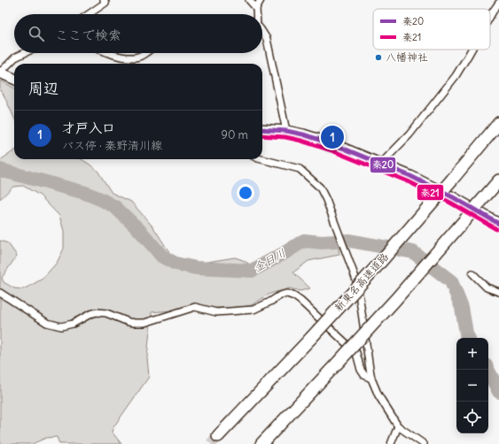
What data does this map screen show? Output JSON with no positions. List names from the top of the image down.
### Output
{
  "streets": {
    "highway": ["新東名高速道路"]
  },
  "water": ["金目川"],
  "places": ["八幡神社"],
  "lines": ["transit line 秦20", "transit line 秦21"],
  "legend": ["秦20", "秦21"],
  "page": {
    "search": "ここで検索",
    "heading": "周辺",
    "list": [
      {
        "mark": "1",
        "name": "才戸入口",
        "note": "バス停 · 秦野清川線",
        "value": "90 m"
      }
    ],
    "pins": "1",
    "map_buttons": ["+", "−"]
  }
}
